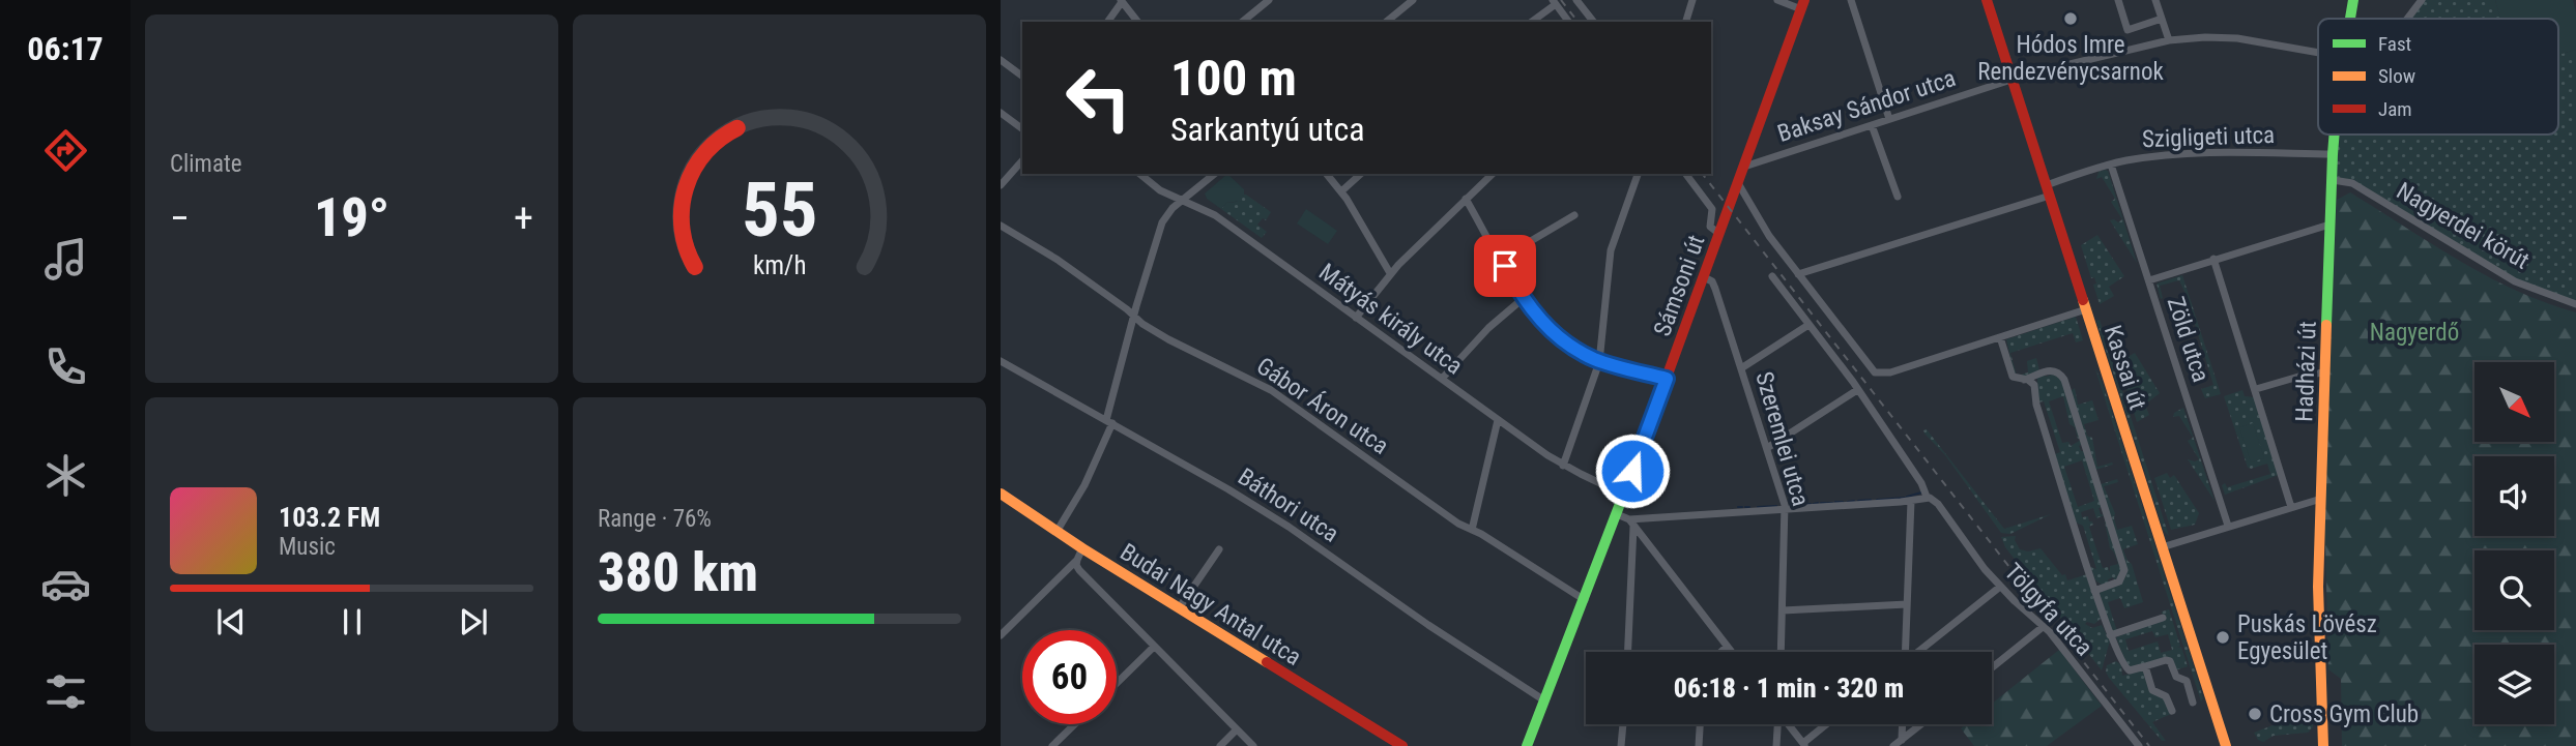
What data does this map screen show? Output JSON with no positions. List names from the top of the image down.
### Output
{
  "streets": {
    "main road": [
      "Sámsoni út",
      "Kassai út",
      "Hadházi út",
      "Budai Nagy Antal utca"
    ],
    "street": [
      "Baksay Sándor utca",
      "Szigligeti utca",
      "Nagyerdei körút",
      "Mátyás király utca",
      "Zöld utca",
      "Gábor Áron utca",
      "Szeremlei utca",
      "Báthori utca",
      "Tölgyfa utca"
    ]
  },
  "crossings": [
    ["Baksay Sándor utca", "Sámsoni út"],
    ["Baksay Sándor utca", "Kassai út"],
    ["Szigligeti utca", "Zöld utca"],
    ["Szigligeti utca", "Kassai út"],
    ["Szigligeti utca", "Hadházi út"],
    ["Nagyerdei körút", "Hadházi út"],
    ["Sámsoni út", "Mátyás király utca"],
    ["Sámsoni út", "Gábor Áron utca"],
    ["Sámsoni út", "Szeremlei utca"],
    ["Sámsoni út", "Báthori utca"]
  ],
  "parks": ["Nagyerdő"],
  "places": ["Hódos Imre Rendezvénycsarnok", "Puskás Lövész Egyesület", "Cross Gym Club"],
  "legend": ["Fast", "Slow", "Jam"],
  "north": "bottom right",
  "page": {
    "tabs": "06:17",
    "tile": [
      "Climate",
      ["Range · 76%", "380 km"]
    ],
    "turn": ["100 m", "Sarkantyú utca"],
    "heat": ["−", "19°", "+"],
    "song": ["103.2 FM", "Music"],
    "limit": "60",
    "trip": "06:18 · 1 min · 320 m",
    "gauge": ["55", "km/h"]
  }
}
